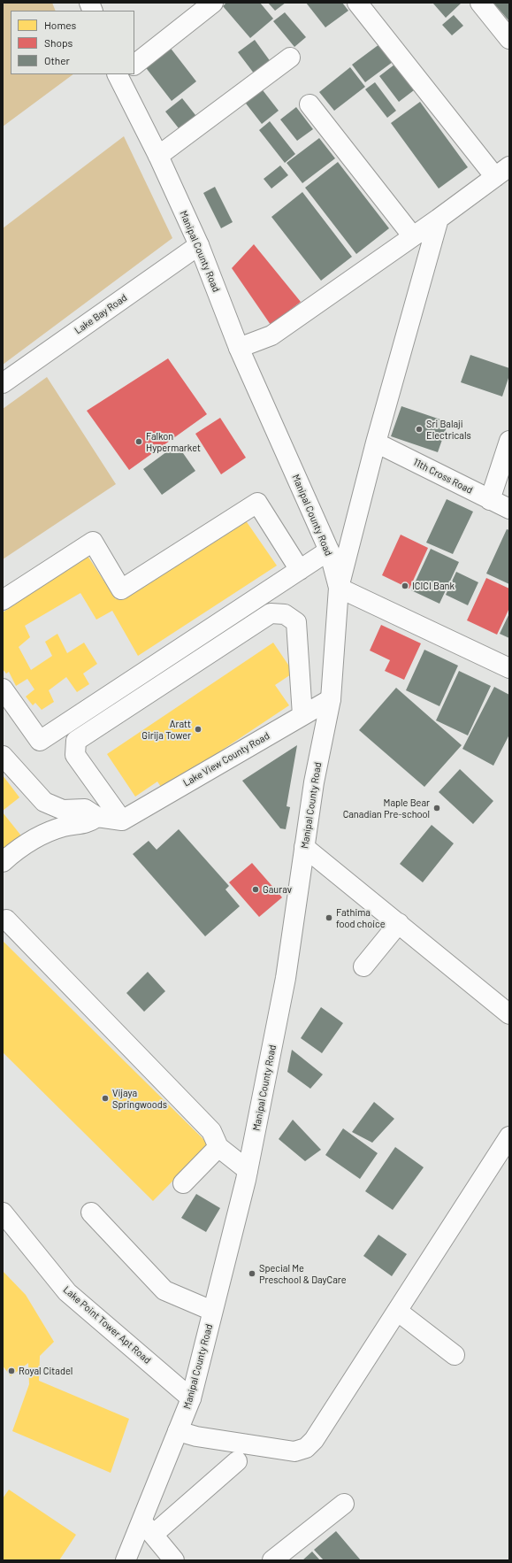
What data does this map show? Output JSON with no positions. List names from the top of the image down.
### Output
{
  "streets": {
    "street": [
      "Manipal County Road",
      "Lake Bay Road",
      "11th Cross Road",
      "Lake View County Road",
      "Lake Point Tower Apt Road"
    ]
  },
  "crossings": [
    ["Manipal County Road", "Lake Bay Road"],
    ["Manipal County Road", "Lake View County Road"],
    ["Manipal County Road", "Lake Point Tower Apt Road"]
  ],
  "places": [
    "Sri Balaji Electricals",
    "Falkon Hypermarket",
    "ICICI Bank",
    "Aratt Girija Tower",
    "Maple Bear Canadian Pre-school",
    "Gaurav",
    "Fathima food choice",
    "Vijaya Springwoods",
    "Special Me Preschool & DayCare",
    "Royal Citadel"
  ],
  "legend": ["Homes", "Shops", "Other"]
}
